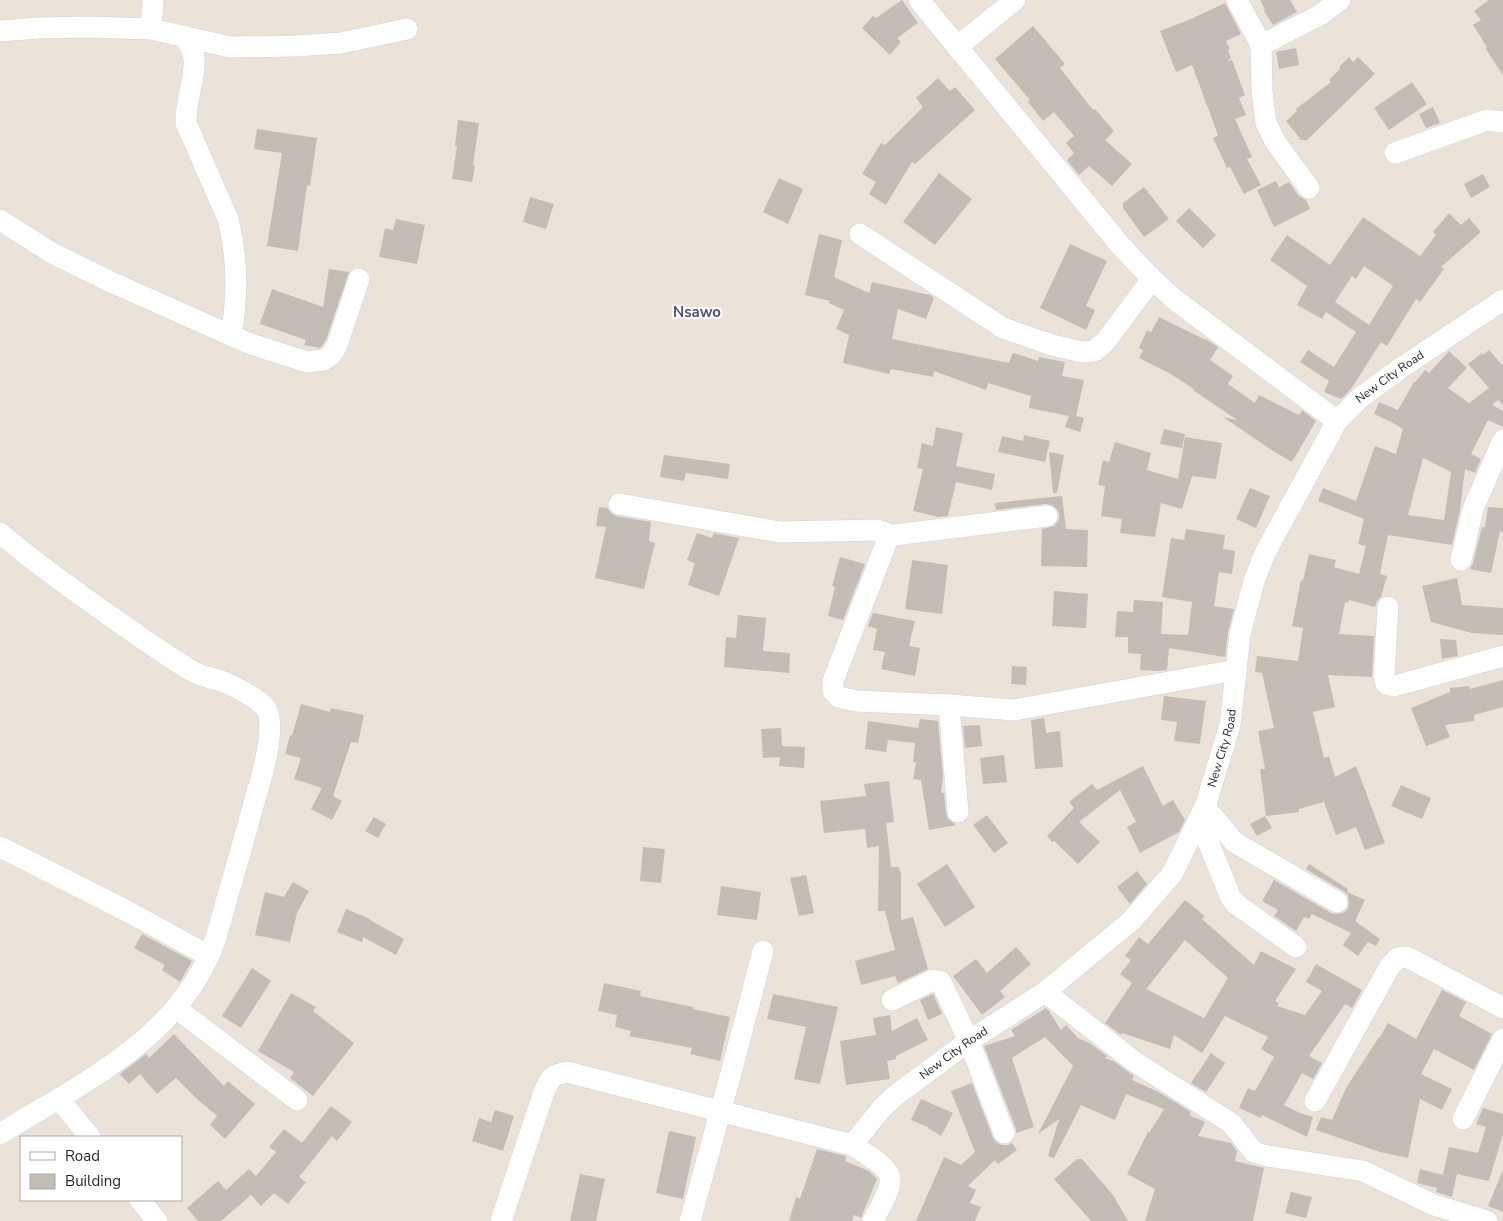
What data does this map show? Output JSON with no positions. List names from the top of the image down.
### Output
{
  "streets": {
    "street": ["New City Road"]
  },
  "districts": ["Nsawo"],
  "legend": ["Road", "Building"]
}
